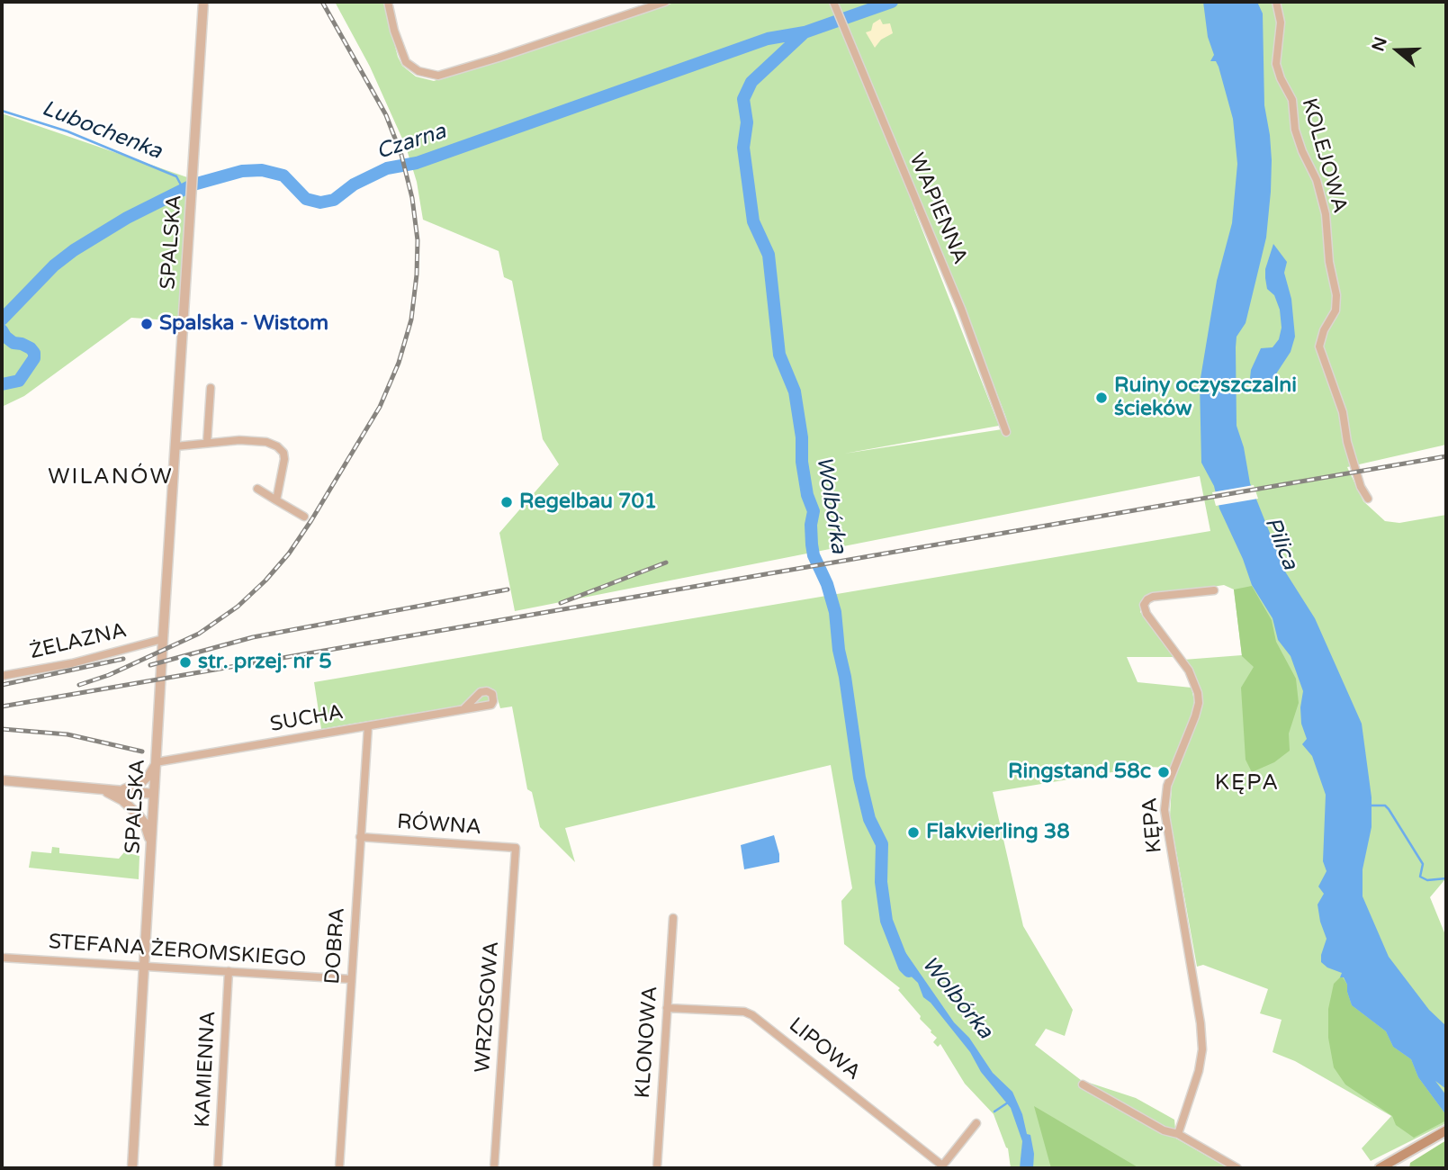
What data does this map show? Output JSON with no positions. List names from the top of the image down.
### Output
{
  "streets": {
    "street": [
      "KOLEJOWA",
      "WAPIENNA",
      "SPALSKA",
      "ŻELAZNA",
      "SUCHA",
      "RÓWNA",
      "KĘPA",
      "DOBRA",
      "STEFANA ŻEROMSKIEGO",
      "WRZOSOWA",
      "KLONOWA",
      "LIPOWA",
      "KAMIENNA"
    ]
  },
  "crossings": [
    ["SPALSKA", "ŻELAZNA"],
    ["SPALSKA", "SUCHA"],
    ["SPALSKA", "STEFANA ŻEROMSKIEGO"],
    ["SUCHA", "DOBRA"],
    ["RÓWNA", "DOBRA"],
    ["RÓWNA", "WRZOSOWA"],
    ["DOBRA", "STEFANA ŻEROMSKIEGO"],
    ["STEFANA ŻEROMSKIEGO", "KAMIENNA"],
    ["KLONOWA", "LIPOWA"]
  ],
  "districts": ["WILANÓW", "KĘPA"],
  "water": [
    "Lubochenka",
    "Czarna",
    "Wolbórka",
    "Pilica"
  ],
  "places": [
    "Spalska - Wistom",
    "Ruiny oczyszczalni ścieków",
    "Regelbau 701",
    "str. przej. nr 5",
    "Ringstand 58c",
    "Flakvierling 38"
  ],
  "north": "left"
}
